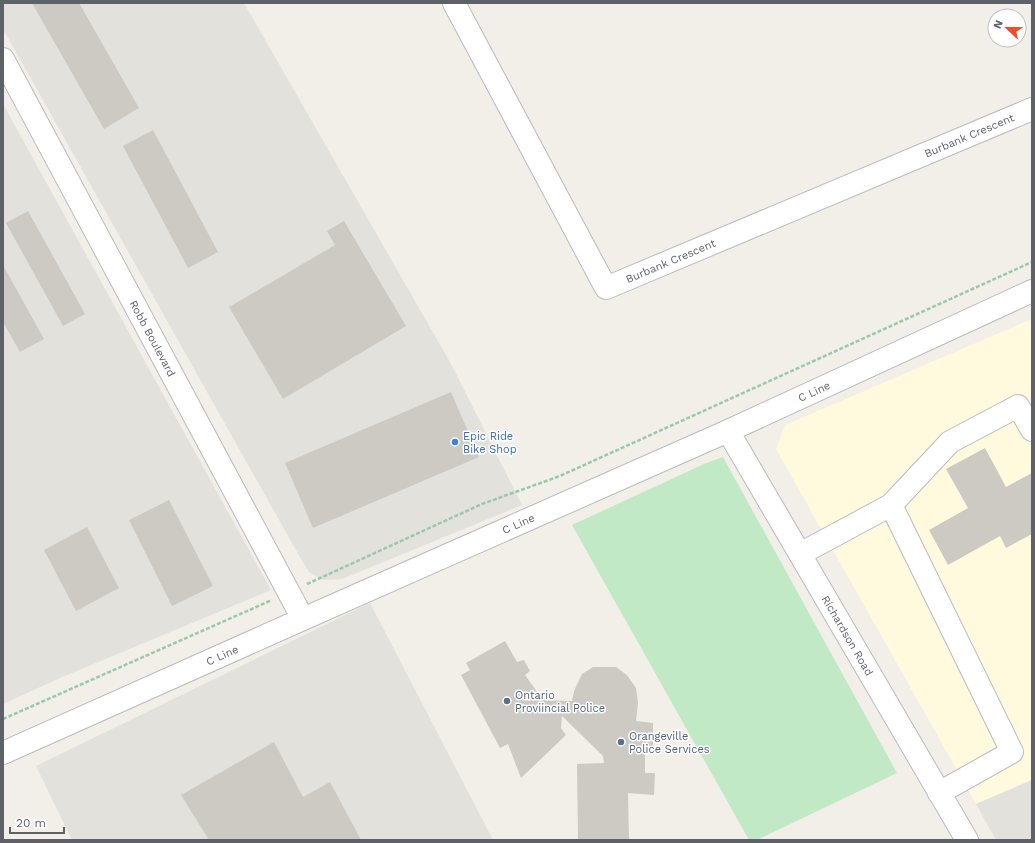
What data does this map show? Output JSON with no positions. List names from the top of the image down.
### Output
{
  "streets": {
    "street": [
      "Burbank Crescent",
      "Robb Boulevard",
      "C Line",
      "Richardson Road"
    ]
  },
  "crossings": [
    ["Robb Boulevard", "C Line"],
    ["C Line", "Richardson Road"]
  ],
  "places": ["Epic Ride Bike Shop", "Ontario Proviincial Police", "Orangeville Police Services"],
  "scale_bar": "20 m",
  "north": "left"
}
